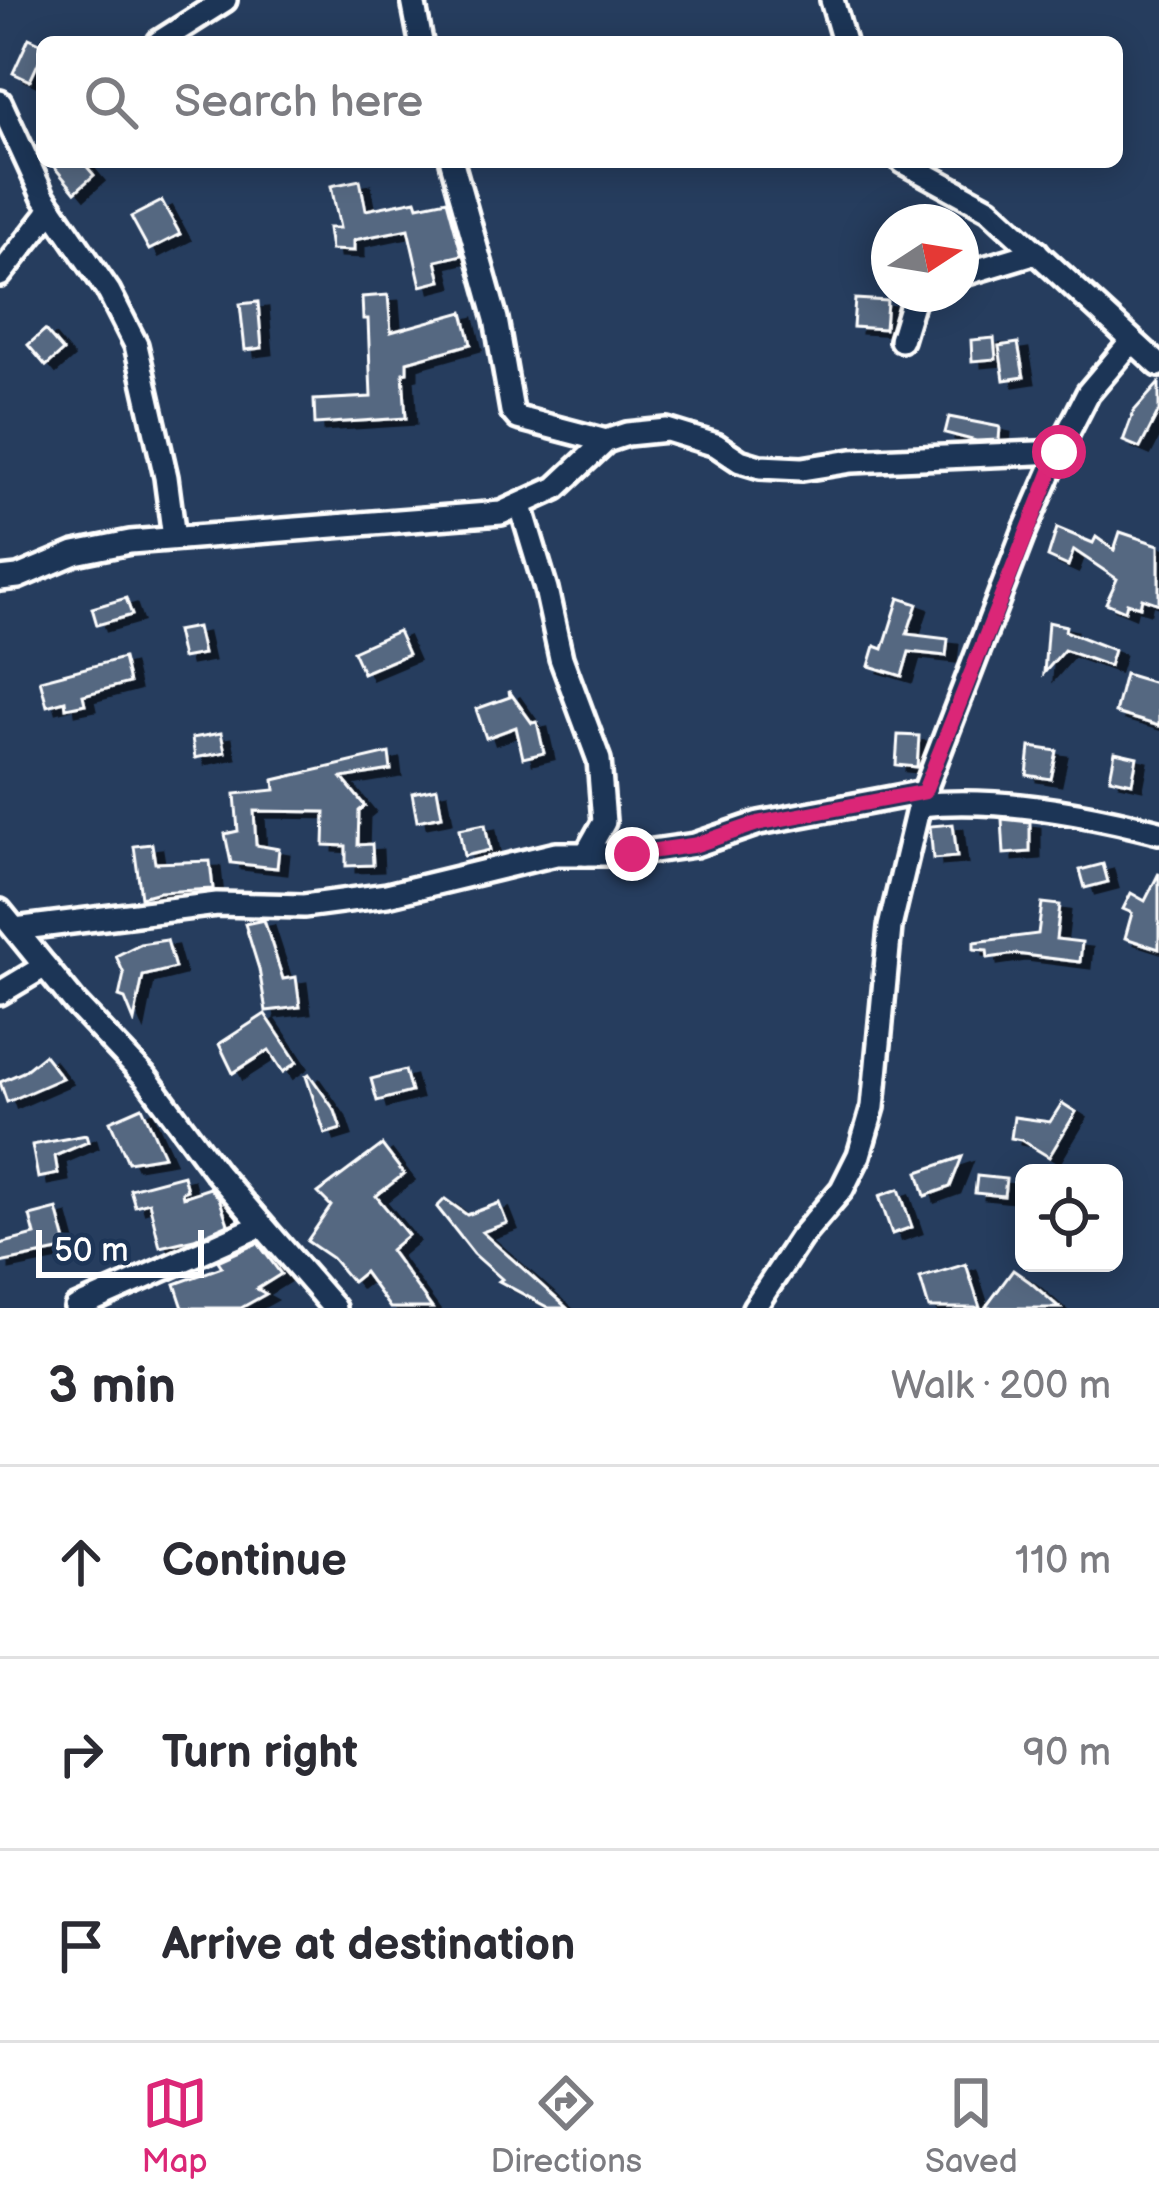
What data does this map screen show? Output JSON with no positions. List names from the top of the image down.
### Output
{
  "scale_bar": "50 m",
  "north": "right",
  "page": {
    "search": "Search here",
    "scale": "50 m",
    "heading": ["3 min", "Walk · 200 m"],
    "list": [
      ["Continue", "110 m"],
      ["Turn right", "90 m"],
      "Arrive at destination"
    ],
    "nav": ["Map", "Directions", "Saved"]
  }
}
